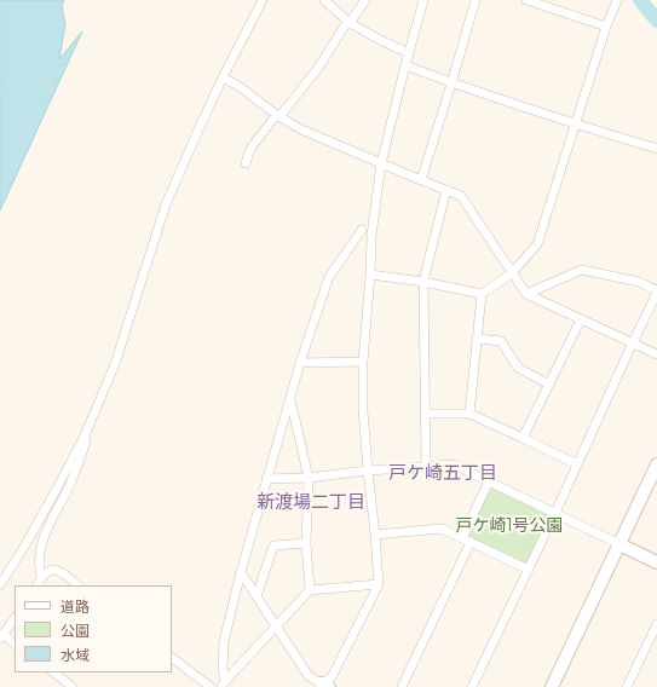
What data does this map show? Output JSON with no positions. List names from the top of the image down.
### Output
{
  "districts": ["戸ケ崎五丁目", "新渡場二丁目"],
  "parks": ["戸ケ崎1号公園"],
  "legend": ["道路", "公園", "水域"]
}
